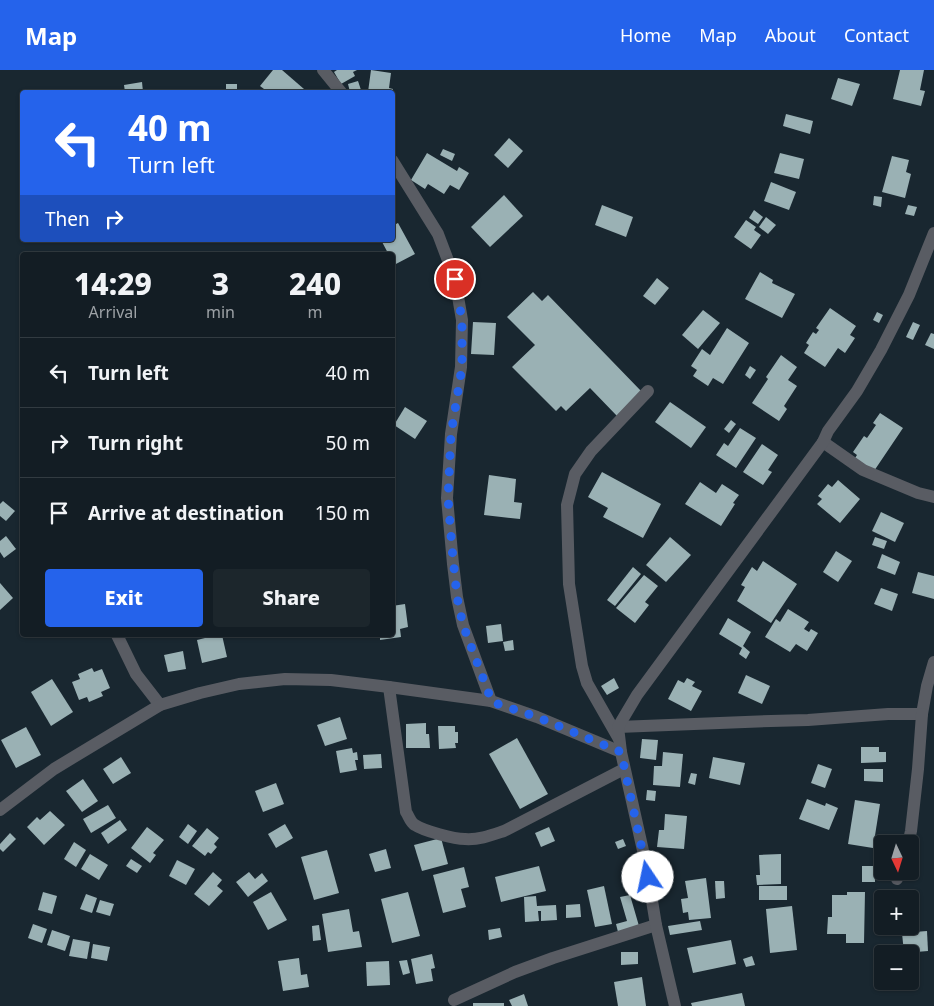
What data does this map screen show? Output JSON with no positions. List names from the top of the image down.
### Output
{
  "north": "bottom",
  "page": {
    "header": "Map",
    "nav": [
      "Home",
      "Map",
      "About",
      "Contact"
    ],
    "turn": ["40 m", "Turn left"],
    "then": "Then",
    "eta": [
      "14:29",
      "Arrival",
      "3",
      "min",
      "240",
      "m"
    ],
    "list": [
      {
        "name": "Turn left",
        "value": "40 m"
      },
      {
        "name": "Turn right",
        "value": "50 m"
      },
      {
        "name": "Arrive at destination",
        "value": "150 m"
      }
    ],
    "buttons": ["Exit", "Share"],
    "map_buttons": ["+", "−"]
  }
}
